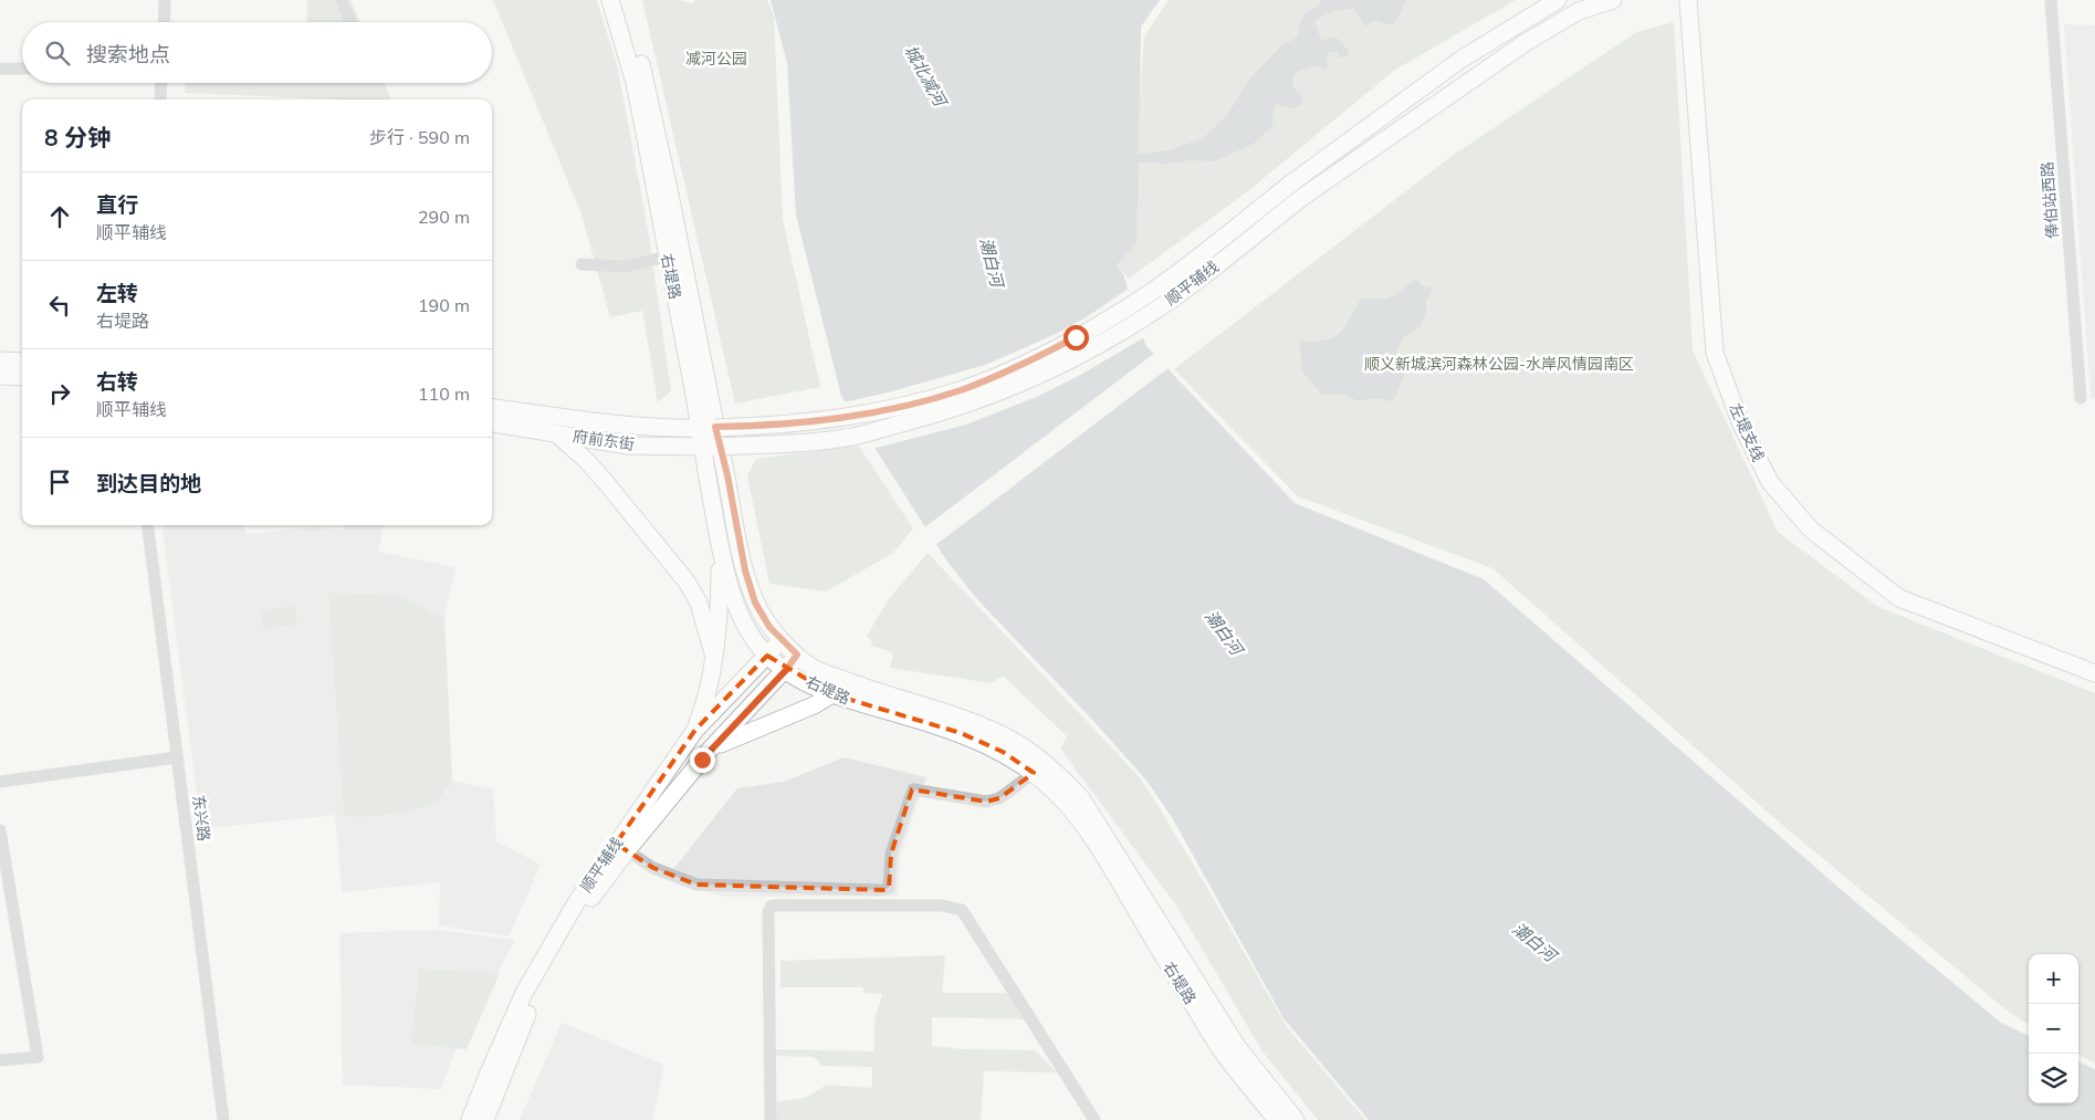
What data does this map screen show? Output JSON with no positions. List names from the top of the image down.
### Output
{
  "streets": {
    "main road": [
      "右堤路",
      "顺平辅线",
      "左堤支线",
      "府前东街"
    ],
    "street": ["俸伯站西路", "东兴路"]
  },
  "crossings": [
    ["右堤路", "顺平辅线"],
    ["右堤路", "府前东街"],
    ["顺平辅线", "府前东街"]
  ],
  "water": ["城北减河", "潮白河"],
  "parks": ["减河公园", "顺义新城滨河森林公园-水岸风情园南区"],
  "page": {
    "search": "搜索地点",
    "heading": ["8 分钟", "步行 · 590 m"],
    "list": [
      ["直行", "顺平辅线", "290 m"],
      ["左转", "右堤路", "190 m"],
      ["右转", "顺平辅线", "110 m"],
      "到达目的地"
    ],
    "map_buttons": ["+", "−"]
  }
}
